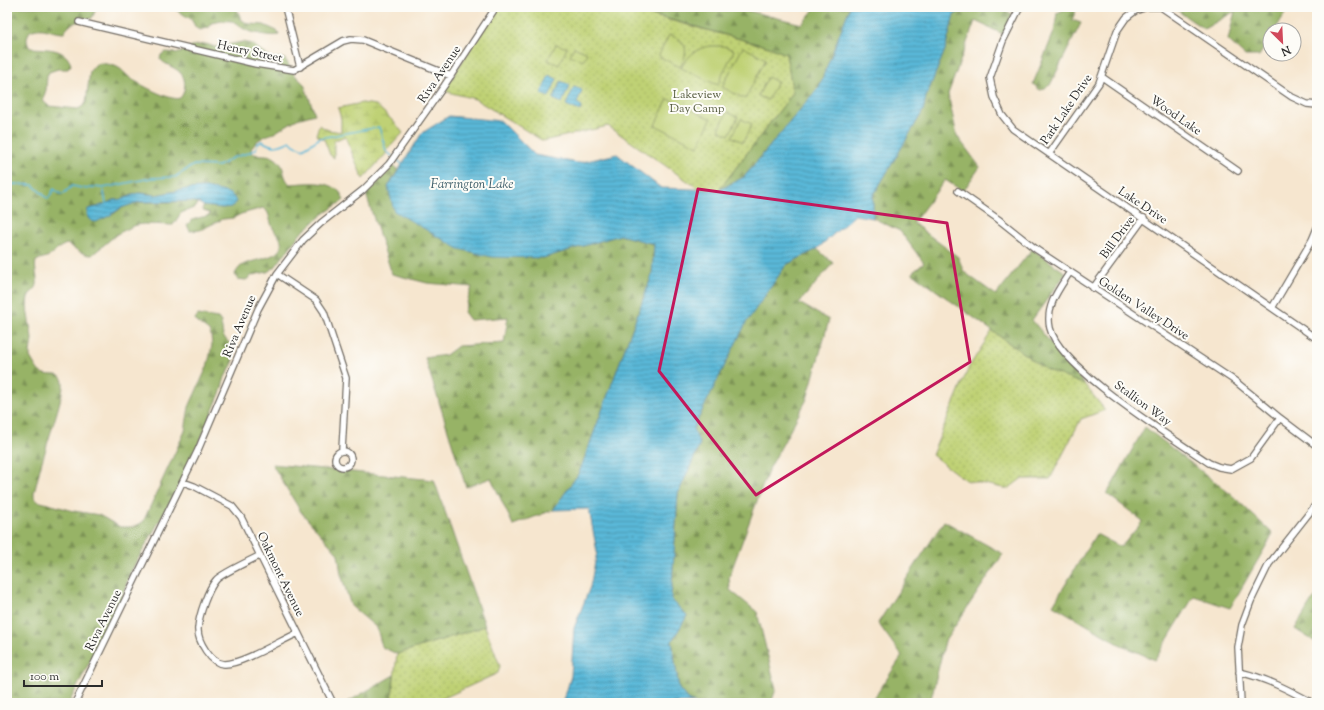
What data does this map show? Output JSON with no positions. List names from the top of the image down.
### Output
{
  "streets": {
    "street": [
      "Henry Street",
      "Riva Avenue",
      "Park Lake Drive",
      "Wood Lake",
      "Lake Drive",
      "Bill Drive",
      "Golden Valley Drive",
      "Stallion Way",
      "Oakmont Avenue"
    ]
  },
  "crossings": [
    ["Henry Street", "Riva Avenue"],
    ["Riva Avenue", "Oakmont Avenue"],
    ["Park Lake Drive", "Wood Lake"],
    ["Park Lake Drive", "Lake Drive"],
    ["Lake Drive", "Bill Drive"],
    ["Bill Drive", "Golden Valley Drive"],
    ["Golden Valley Drive", "Stallion Way"]
  ],
  "water": ["Farrington Lake"],
  "parks": ["Lakeview Day Camp"],
  "scale_bar": "100 m",
  "north": "bottom right"
}
